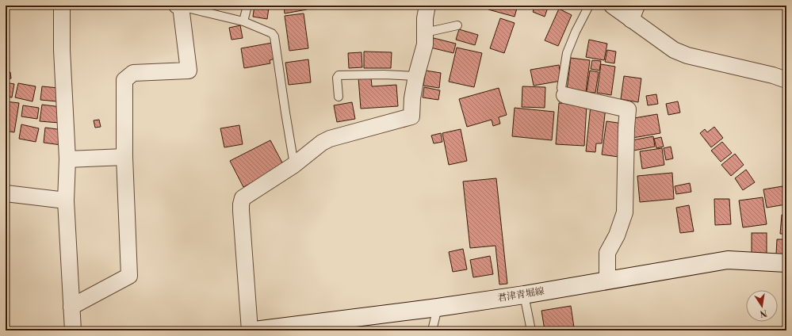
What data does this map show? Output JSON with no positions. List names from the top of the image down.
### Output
{
  "streets": {
    "main road": ["君津青堀線"]
  },
  "north": "bottom"
}
